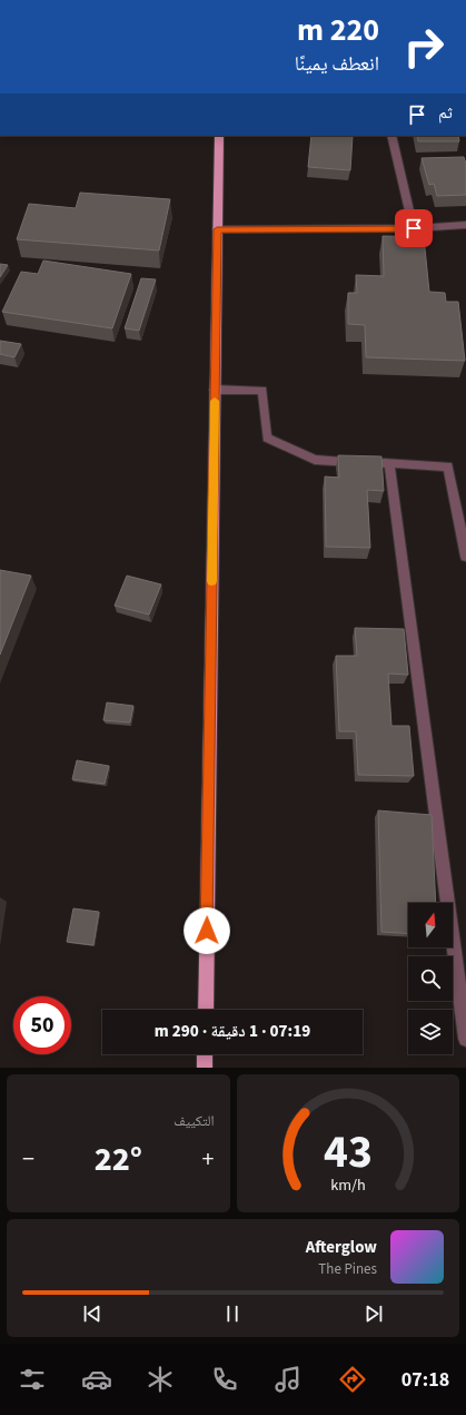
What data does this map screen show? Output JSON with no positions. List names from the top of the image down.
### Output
{
  "north": "top",
  "page": {
    "turn": ["220 m", "انعطف يمينًا"],
    "then": "ثم",
    "limit": "50",
    "trip": "07:19 · 1 دقيقة · 290 m",
    "tile": "التكييف",
    "heat": ["−", "22°", "+"],
    "song": ["Afterglow", "The Pines"],
    "tabs": "07:18",
    "gauge": ["43", "km/h"]
  }
}
